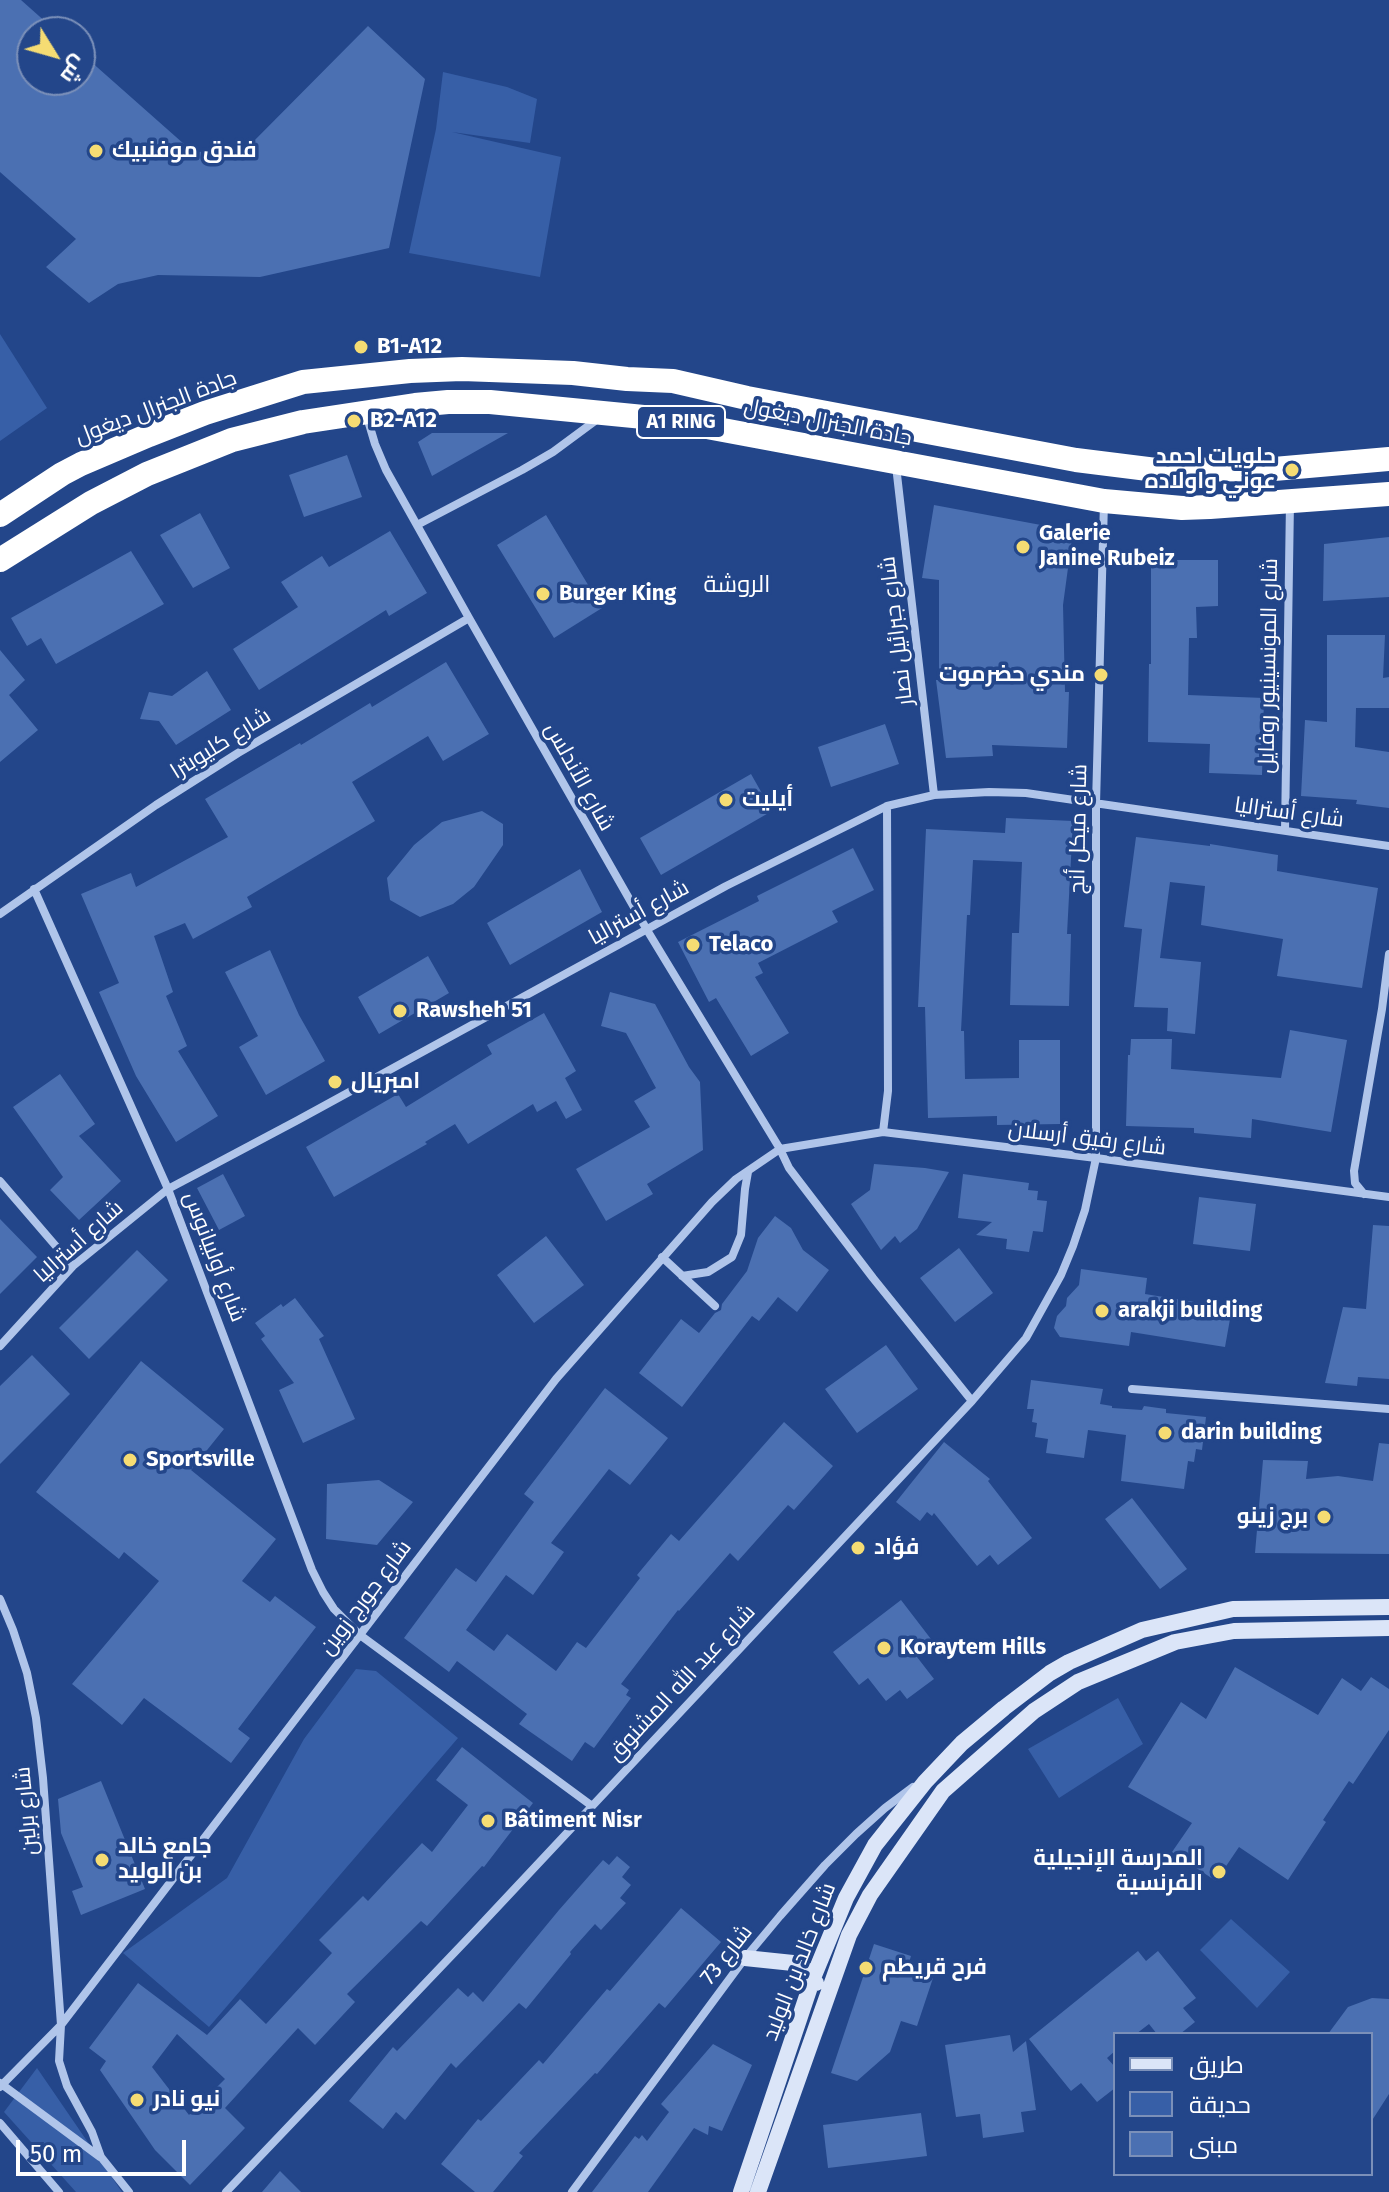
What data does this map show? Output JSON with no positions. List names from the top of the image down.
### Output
{
  "streets": {
    "highway": ["جادة الجنرال ديغول", "A1 RING"],
    "main road": ["شارع خالد بن الوليد"],
    "street": [
      "شارع جبرائيل نصار",
      "شارع المونسينيور روفايل",
      "شارع كليوبترا",
      "شارع الأندلس",
      "شارع أستراليا",
      "شارع ميكل أنج",
      "شارع رفيق أرسلان",
      "شارع أولبيانوس",
      "شارع جورج زوين",
      "شارع عبد الله المشنوق",
      "شارع برلين",
      "شارع 73"
    ]
  },
  "crossings": [
    ["جادة الجنرال ديغول", "شارع جبرائيل نصار"],
    ["جادة الجنرال ديغول", "شارع المونسينيور روفايل"],
    ["جادة الجنرال ديغول", "شارع الأندلس"],
    ["جادة الجنرال ديغول", "شارع ميكل أنج"],
    ["شارع جبرائيل نصار", "شارع أستراليا"],
    ["شارع المونسينيور روفايل", "شارع أستراليا"],
    ["شارع كليوبترا", "شارع الأندلس"],
    ["شارع كليوبترا", "شارع أولبيانوس"],
    ["شارع الأندلس", "شارع أستراليا"],
    ["شارع الأندلس", "شارع رفيق أرسلان"],
    ["شارع الأندلس", "شارع جورج زوين"],
    ["شارع الأندلس", "شارع عبد الله المشنوق"],
    ["شارع أستراليا", "شارع ميكل أنج"],
    ["شارع أستراليا", "شارع أولبيانوس"],
    ["شارع ميكل أنج", "شارع رفيق أرسلان"],
    ["شارع ميكل أنج", "شارع عبد الله المشنوق"],
    ["شارع رفيق أرسلان", "شارع جورج زوين"],
    ["شارع رفيق أرسلان", "شارع عبد الله المشنوق"],
    ["شارع أولبيانوس", "شارع جورج زوين"],
    ["شارع أولبيانوس", "شارع عبد الله المشنوق"],
    ["شارع جورج زوين", "شارع برلين"],
    ["شارع 73", "شارع خالد بن الوليد"]
  ],
  "districts": ["الروشة"],
  "places": [
    "فندق موفنبيك",
    "B1-A12",
    "B2-A12",
    "حلويات احمد عوني واولاده",
    "Galerie Janine Rubeiz",
    "Burger King",
    "مندي حضرموت",
    "أيليت",
    "Telaco",
    "Rawsheh 51",
    "امبريال",
    "arakji building",
    "darin building",
    "Sportsville",
    "برج زينو",
    "فؤاد",
    "Koraytem Hills",
    "Bâtiment Nisr",
    "جامع خالد بن الوليد",
    "المدرسة الإنجيلية الفرنسية",
    "فرح قريطم",
    "نيو نادر"
  ],
  "legend": ["طريق", "حديقة", "مبنى"],
  "scale_bar": "50 m",
  "north": "bottom right"
}
